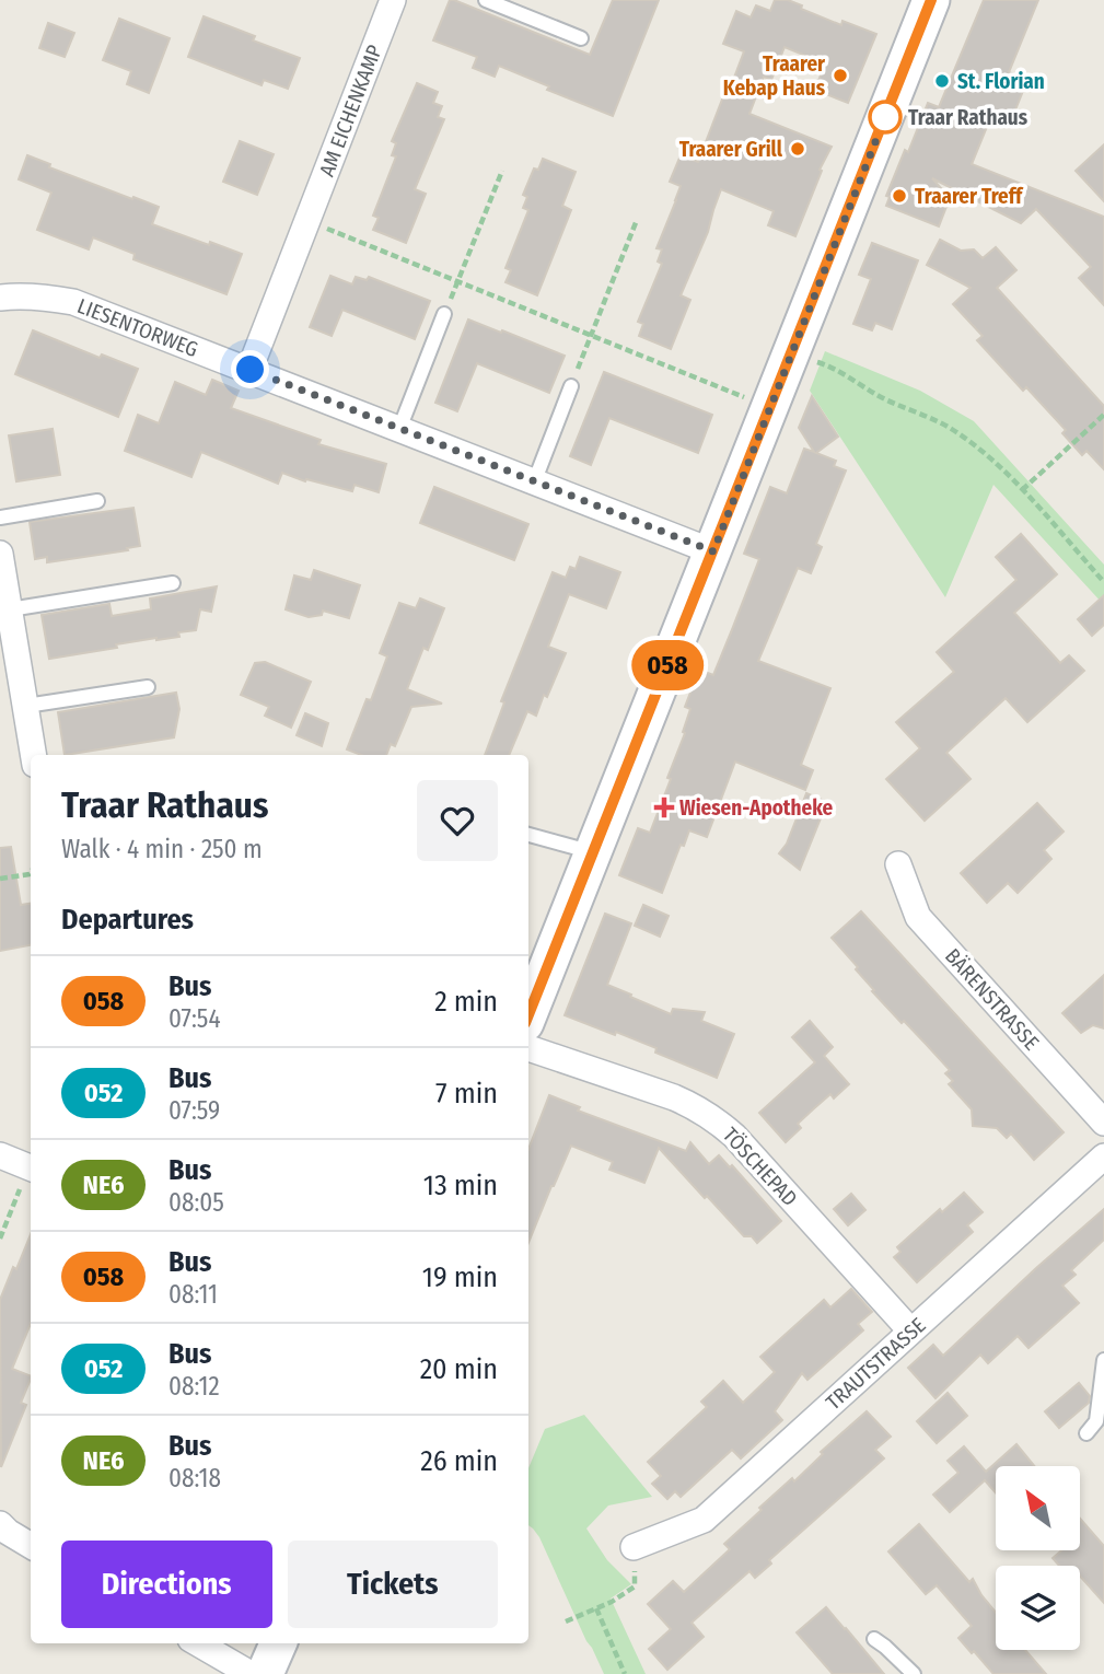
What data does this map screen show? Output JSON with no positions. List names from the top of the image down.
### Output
{
  "streets": {
    "street": [
      "AM EICHENKAMP",
      "LIESENTORWEG",
      "BÄRENSTRASSE",
      "TÖSCHEPAD",
      "TRAUTSTRASSE"
    ]
  },
  "crossings": [
    ["AM EICHENKAMP", "LIESENTORWEG"],
    ["TÖSCHEPAD", "TRAUTSTRASSE"]
  ],
  "places": {
    "other": [
      "Traarer Kebap Haus",
      "St. Florian",
      "Traar Rathaus",
      "Traarer Grill",
      "Traarer Treff"
    ],
    "health": ["Wiesen-Apotheke"]
  },
  "lines": ["bus line 058"],
  "north": "top left",
  "page": {
    "on_map": "058",
    "heading": [
      ["Traar Rathaus", "Walk · 4 min · 250 m"],
      "Departures"
    ],
    "list": [
      {
        "mark": "058",
        "name": "Bus",
        "note": "07:54",
        "value": "2 min"
      },
      {
        "mark": "052",
        "name": "Bus",
        "note": "07:59",
        "value": "7 min"
      },
      {
        "mark": "NE6",
        "name": "Bus",
        "note": "08:05",
        "value": "13 min"
      },
      {
        "mark": "058",
        "name": "Bus",
        "note": "08:11",
        "value": "19 min"
      },
      {
        "mark": "052",
        "name": "Bus",
        "note": "08:12",
        "value": "20 min"
      },
      {
        "mark": "NE6",
        "name": "Bus",
        "note": "08:18",
        "value": "26 min"
      }
    ],
    "buttons": ["Directions", "Tickets"]
  }
}
